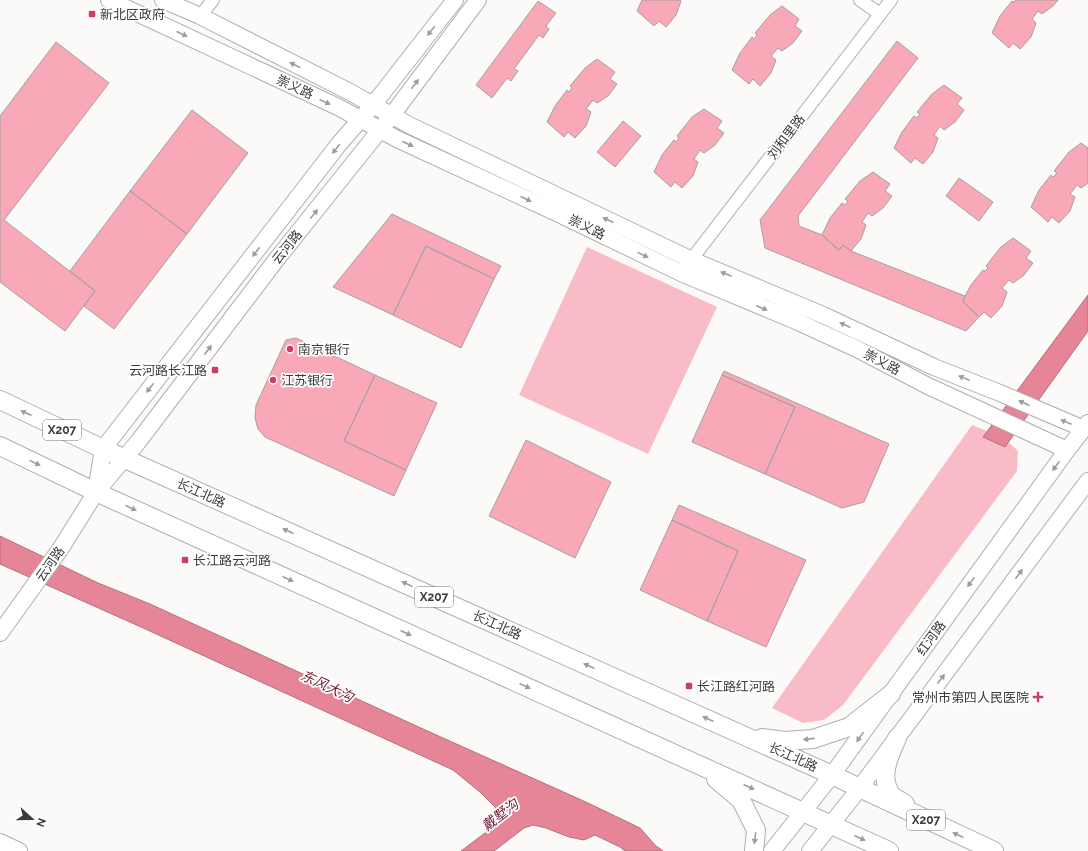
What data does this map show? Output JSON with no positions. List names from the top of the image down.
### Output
{
  "streets": {
    "main road": ["X207", "长江北路"],
    "street": [
      "崇义路",
      "刘和里路",
      "云河路",
      "红河路"
    ]
  },
  "crossings": [
    ["崇义路", "刘和里路"],
    ["崇义路", "云河路"],
    ["崇义路", "红河路"],
    ["云河路", "长江北路"],
    ["长江北路", "红河路"]
  ],
  "water": ["东风大沟", "戴墅沟"],
  "places": {
    "transit": [
      "新北区政府",
      "云河路长江路",
      "长江路云河路",
      "长江路红河路"
    ],
    "other": ["南京银行", "江苏银行"],
    "health": ["常州市第四人民医院"]
  },
  "north": "right"
}
